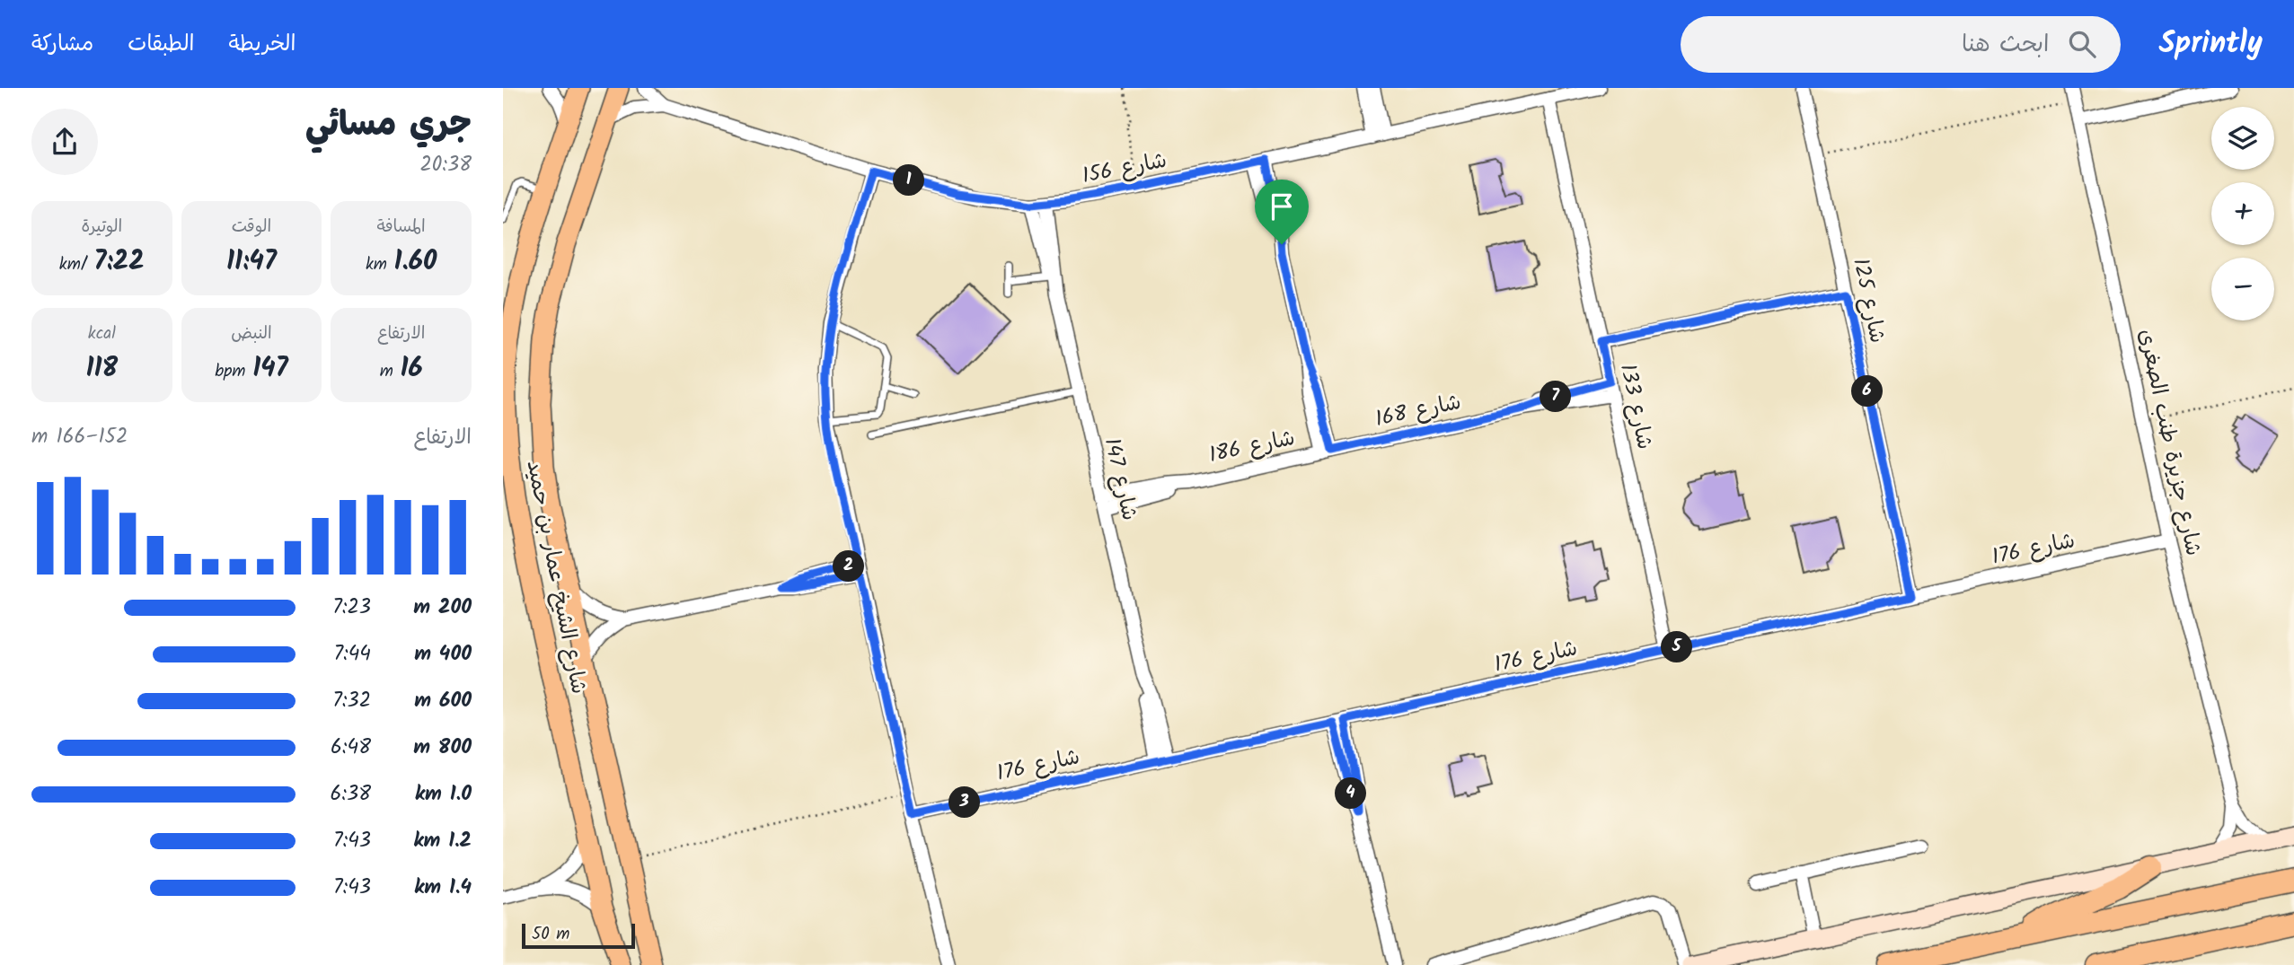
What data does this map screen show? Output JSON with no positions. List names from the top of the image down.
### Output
{
  "streets": {
    "main road": ["شارع الشيخ عمار بن حميد"],
    "street": [
      "شارع 156",
      "شارع 125",
      "شارع 133",
      "شارع 168",
      "شارع جزيرة طنب الصغرى",
      "شارع 186",
      "شارع 147",
      "شارع 176"
    ]
  },
  "crossings": [
    ["شارع 156", "شارع 133"],
    ["شارع 156", "شارع 147"],
    ["شارع 156", "شارع الشيخ عمار بن حميد"],
    ["شارع 125", "شارع 176"],
    ["شارع 133", "شارع 168"],
    ["شارع 133", "شارع 176"],
    ["شارع 168", "شارع 186"],
    ["شارع جزيرة طنب الصغرى", "شارع 176"],
    ["شارع 186", "شارع 147"],
    ["شارع 147", "شارع 176"]
  ],
  "scale_bar": "50 m",
  "page": {
    "header": "Sprintly",
    "search": "ابحث هنا",
    "nav": ["الخريطة", "الطبقات", "مشاركة"],
    "heading": ["جري مسائي", "20:38"],
    "map_buttons": ["+", "−"],
    "pins": [
      "1",
      "6",
      "7",
      "2",
      "5",
      "4",
      "3"
    ],
    "stats": [
      ["المسافة", "1.60 km"],
      ["الوقت", "11:47"],
      ["الوتيرة", "7:22 /km"],
      ["الارتفاع", "16 m"],
      ["النبض", "147 bpm"],
      ["kcal", "118"]
    ],
    "chart": ["الارتفاع", "152–166 m"],
    "list": [
      {
        "name": "200 m",
        "note": "7:23"
      },
      {
        "name": "400 m",
        "note": "7:44"
      },
      {
        "name": "600 m",
        "note": "7:32"
      },
      {
        "name": "800 m",
        "note": "6:48"
      },
      {
        "name": "1.0 km",
        "note": "6:38"
      },
      {
        "name": "1.2 km",
        "note": "7:43"
      },
      {
        "name": "1.4 km",
        "note": "7:43"
      }
    ],
    "scale": "50 m"
  }
}
